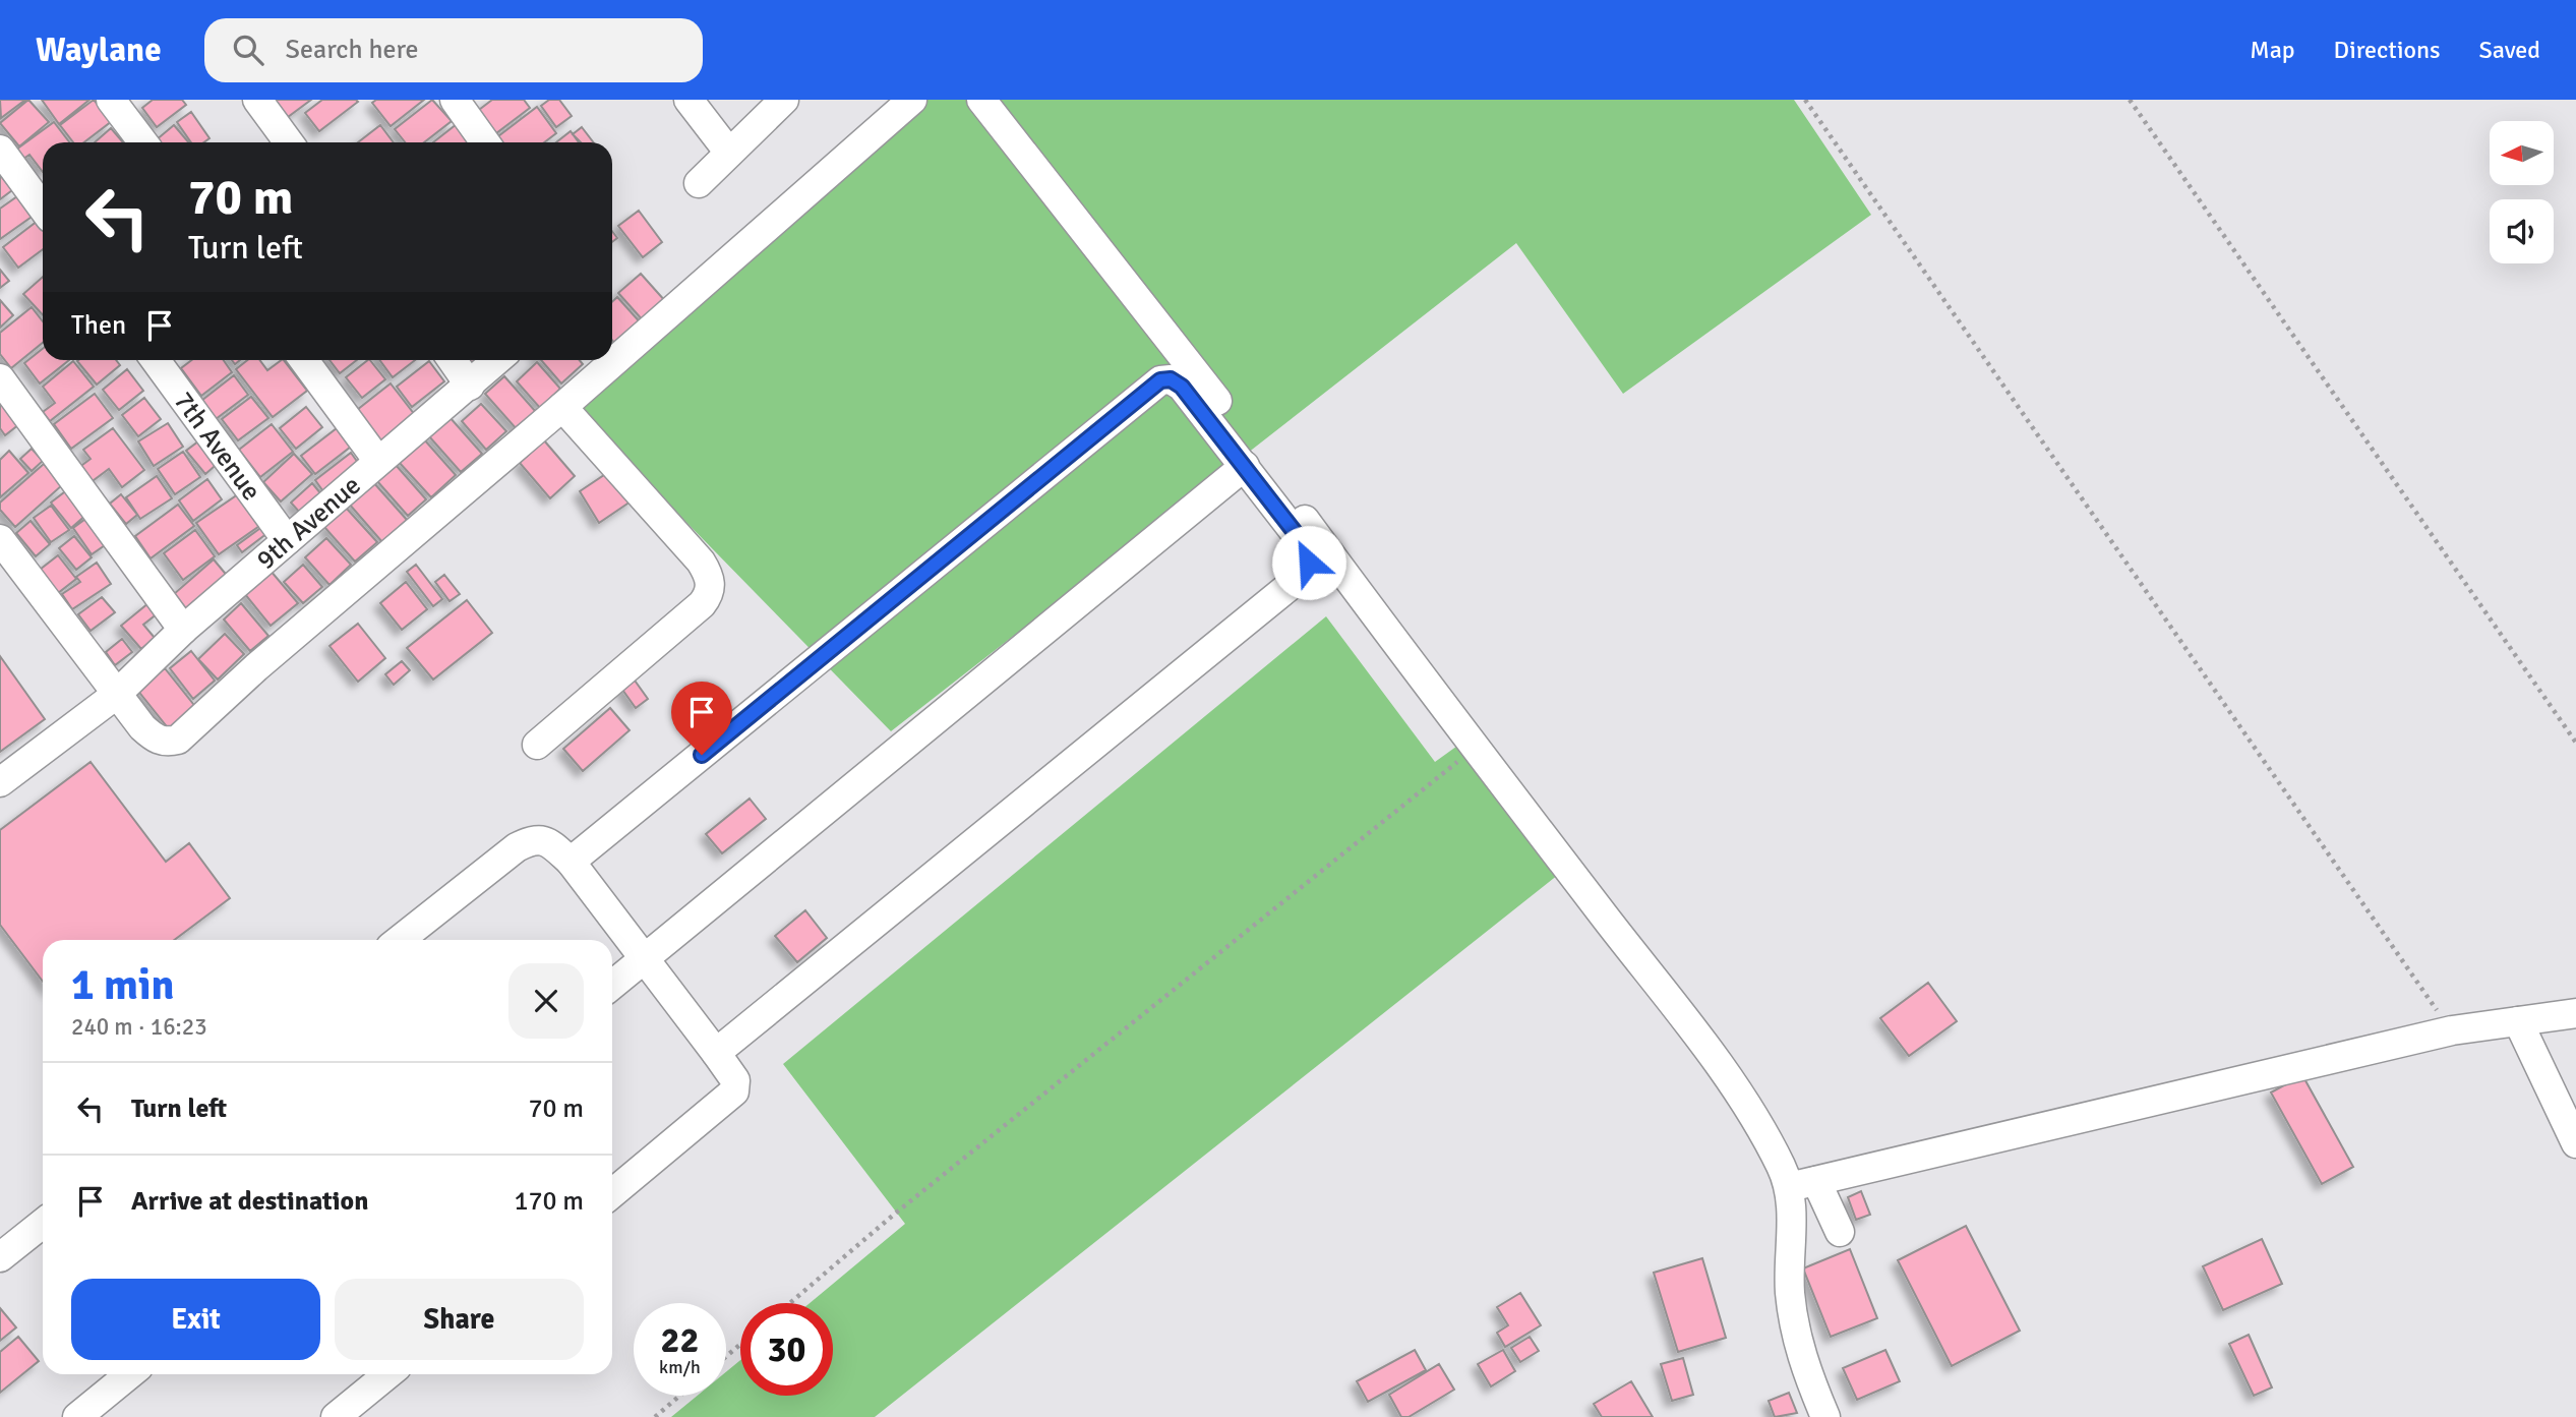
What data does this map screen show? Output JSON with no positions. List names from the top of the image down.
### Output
{
  "streets": {
    "street": ["7th Avenue", "9th Avenue"]
  },
  "crossings": [
    ["7th Avenue", "9th Avenue"]
  ],
  "north": "left",
  "page": {
    "header": "Waylane",
    "search": "Search here",
    "nav": ["Map", "Directions", "Saved"],
    "turn": ["70 m", "Turn left"],
    "then": "Then",
    "heading": ["1 min", "240 m · 16:23"],
    "list": [
      {
        "name": "Turn left",
        "value": "70 m"
      },
      {
        "name": "Arrive at destination",
        "value": "170 m"
      }
    ],
    "buttons": ["Exit", "Share"],
    "speed": "22 km/h",
    "limit": "30"
  }
}
